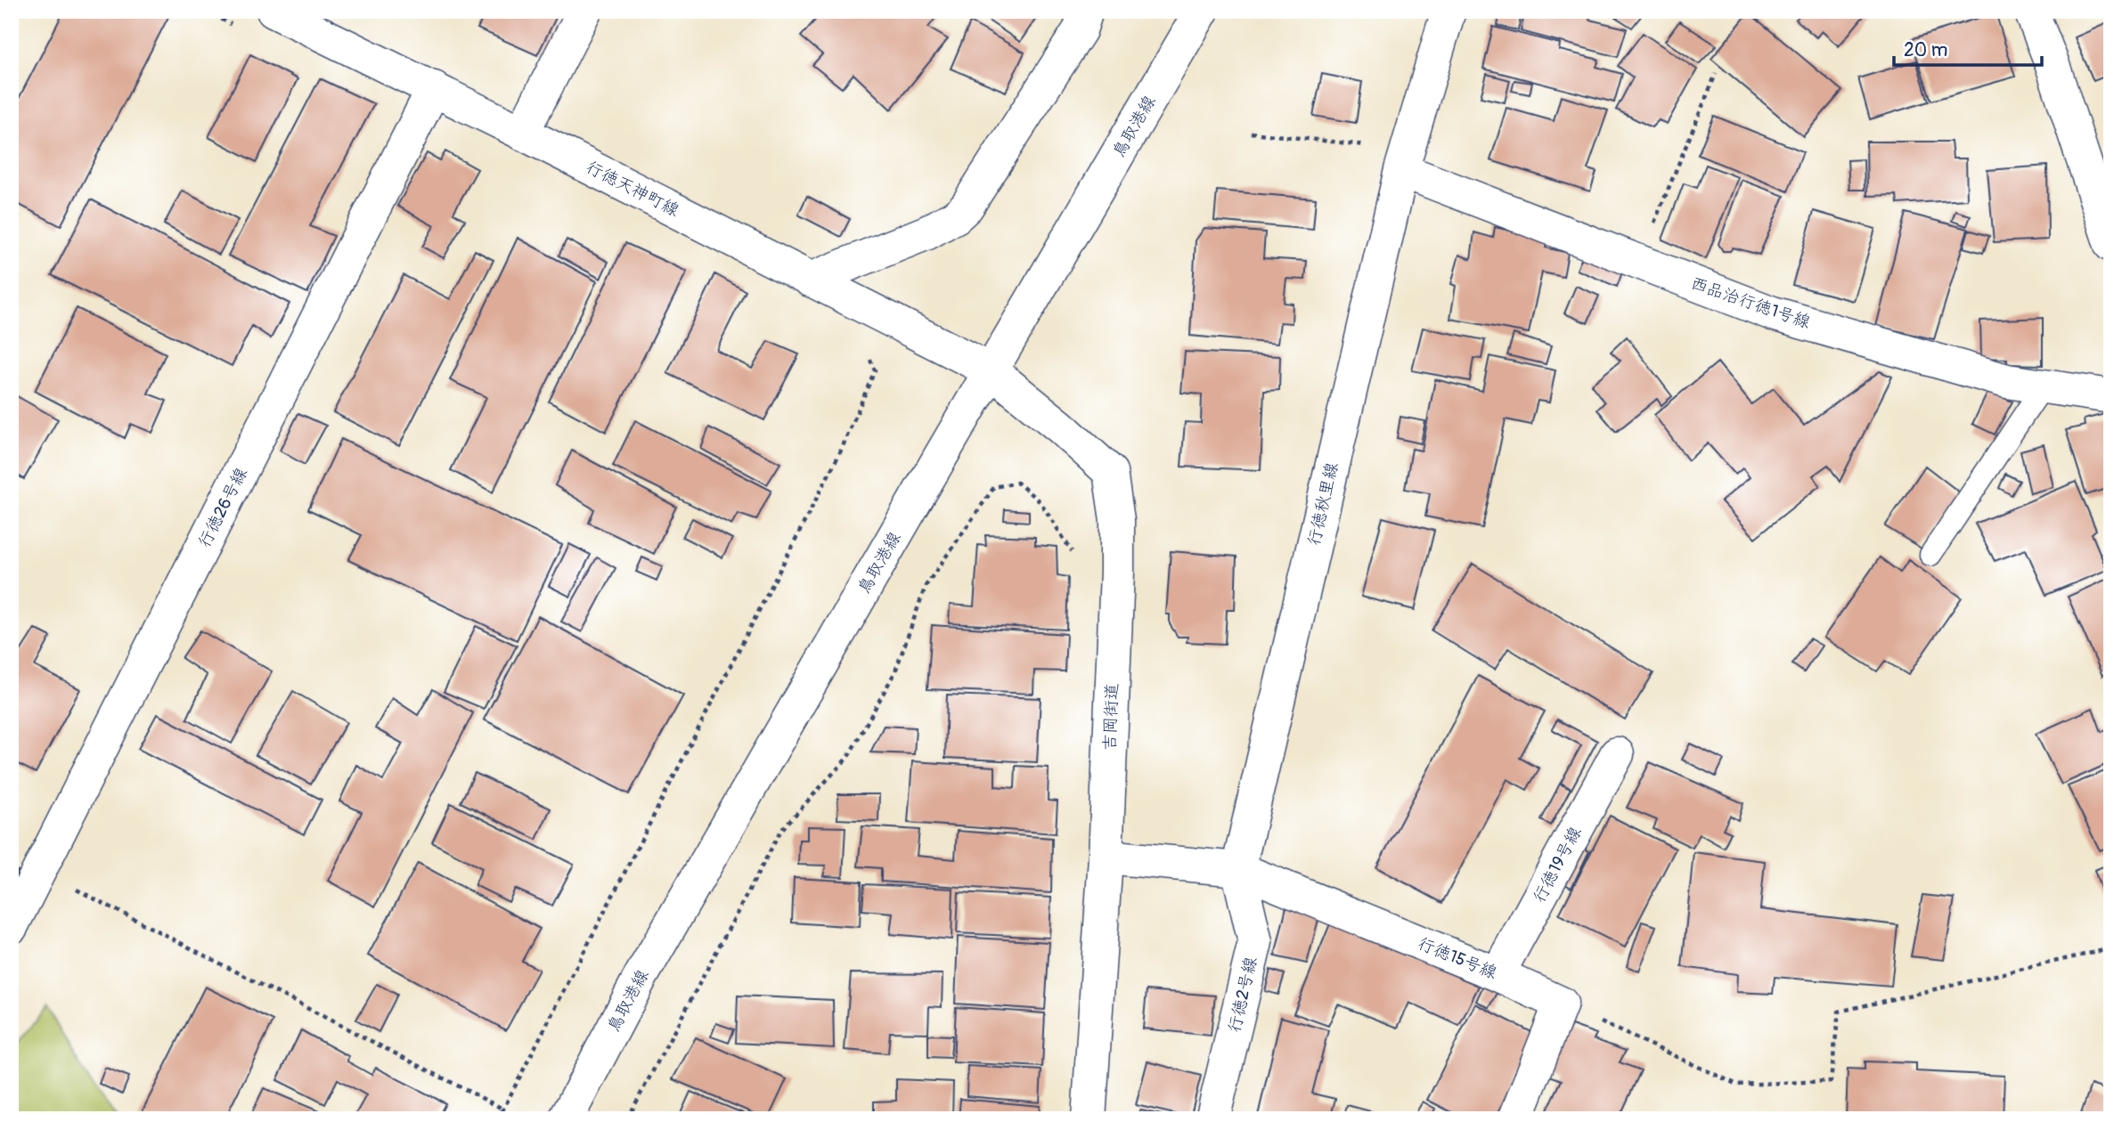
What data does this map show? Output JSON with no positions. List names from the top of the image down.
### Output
{
  "streets": {
    "street": [
      "鳥取港線",
      "行徳天神町線",
      "西品治行徳1号線",
      "行徳秋里線",
      "行徳26号線",
      "吉岡街道",
      "行徳19号線",
      "行徳15号線",
      "行徳2号線"
    ]
  },
  "crossings": [
    ["鳥取港線", "行徳天神町線"],
    ["鳥取港線", "吉岡街道"],
    ["行徳天神町線", "行徳26号線"],
    ["行徳天神町線", "吉岡街道"],
    ["西品治行徳1号線", "行徳秋里線"],
    ["行徳秋里線", "行徳15号線"],
    ["行徳秋里線", "行徳2号線"],
    ["行徳19号線", "行徳15号線"],
    ["行徳15号線", "行徳2号線"]
  ],
  "scale_bar": "20 m"
}
